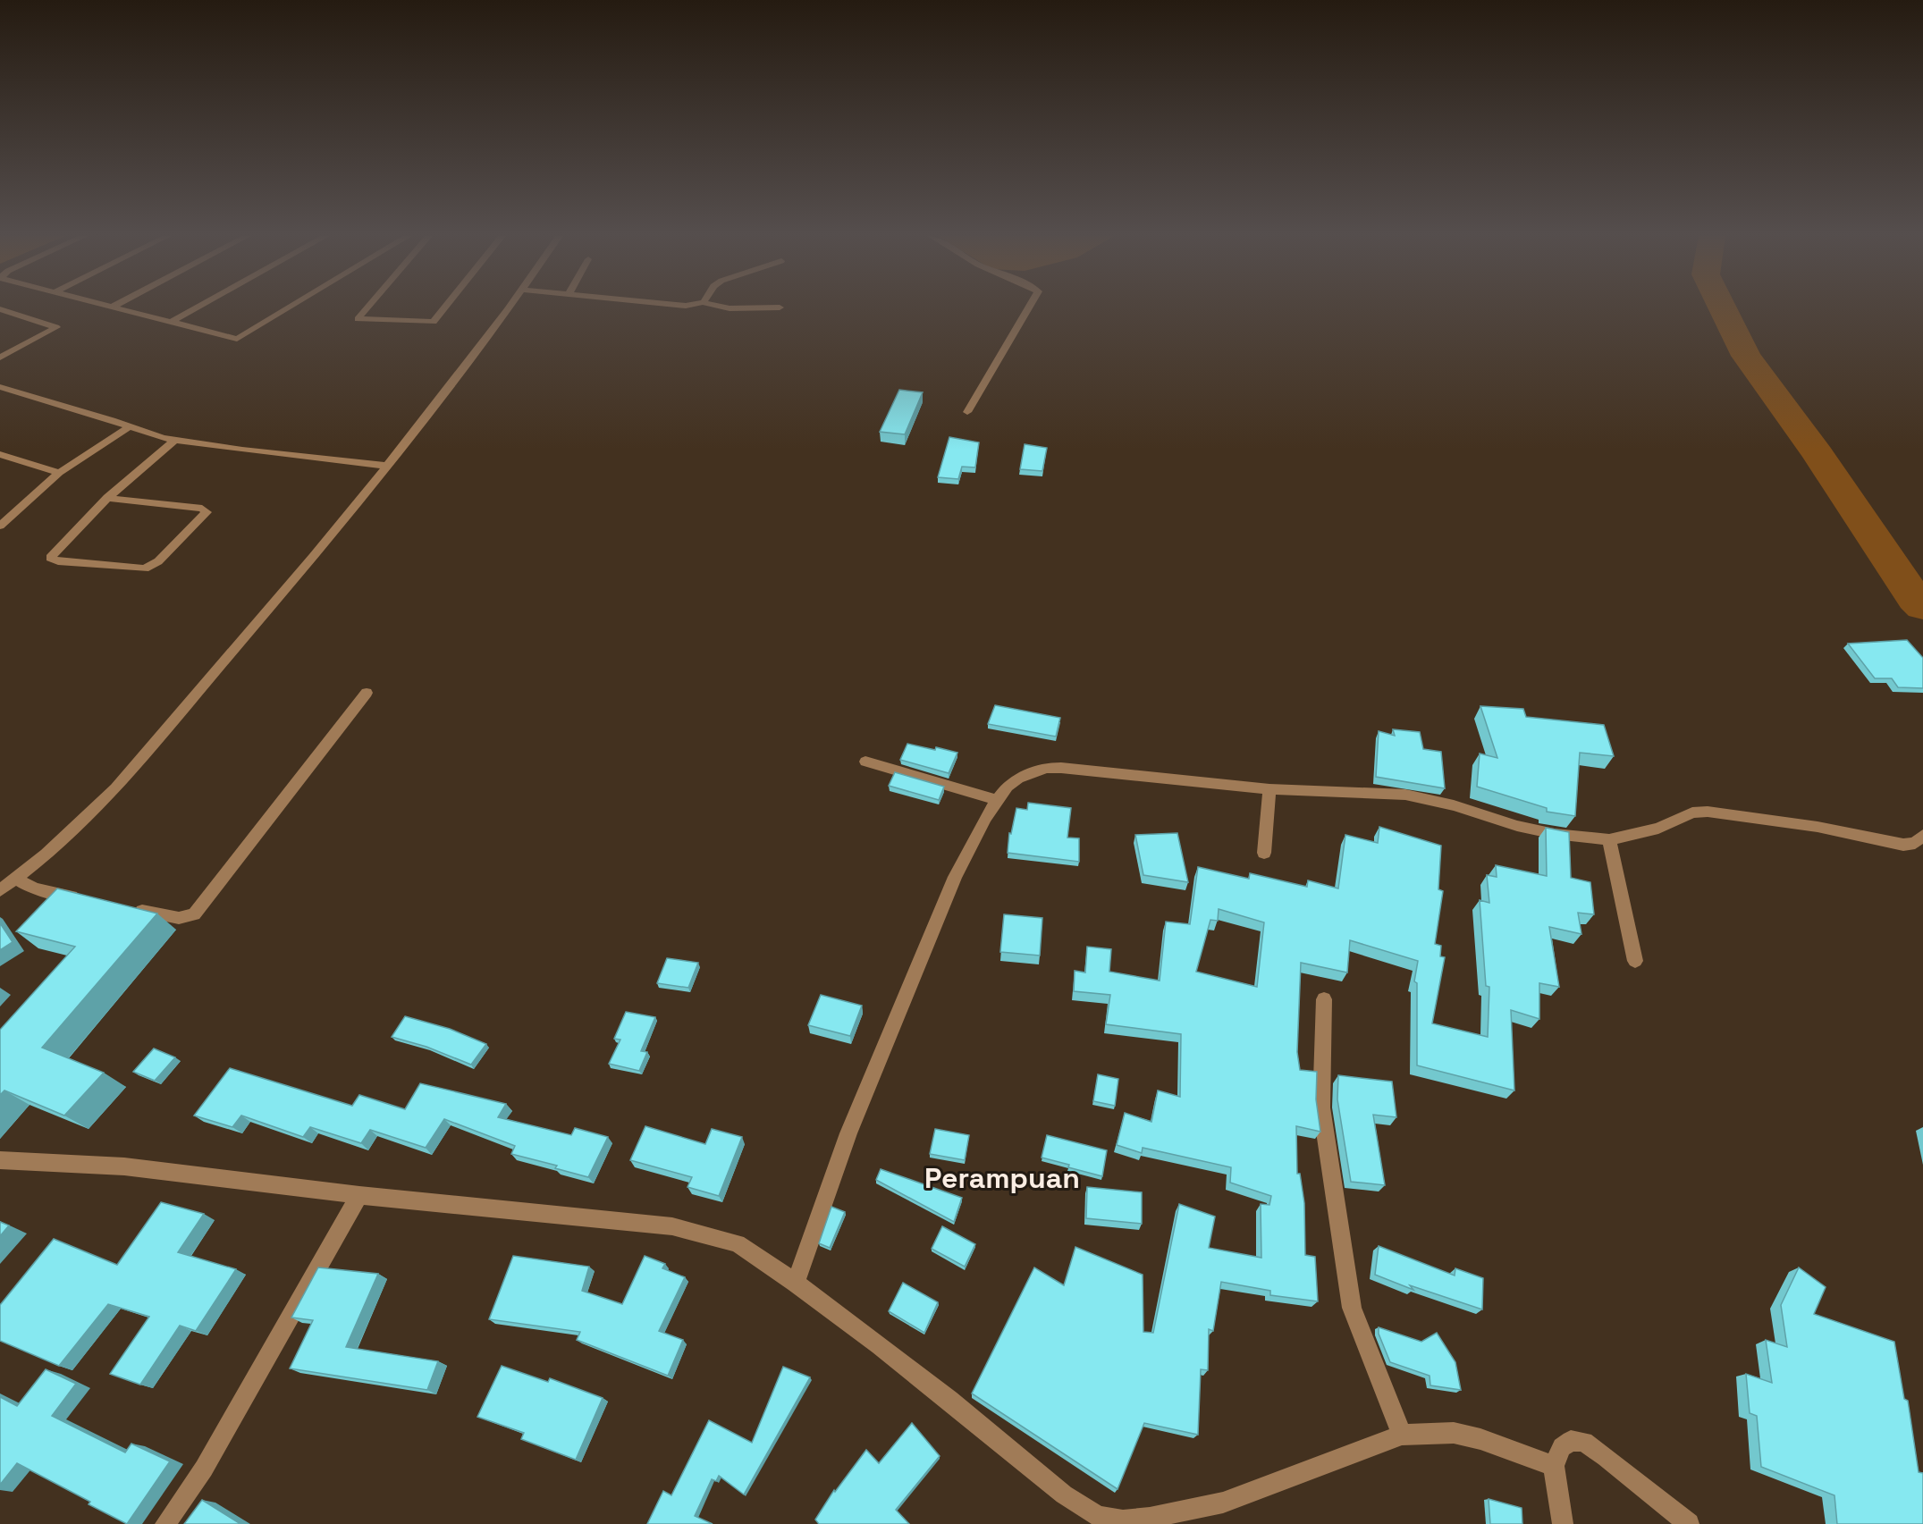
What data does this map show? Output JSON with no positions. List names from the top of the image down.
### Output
{
  "districts": ["Perampuan"]
}
